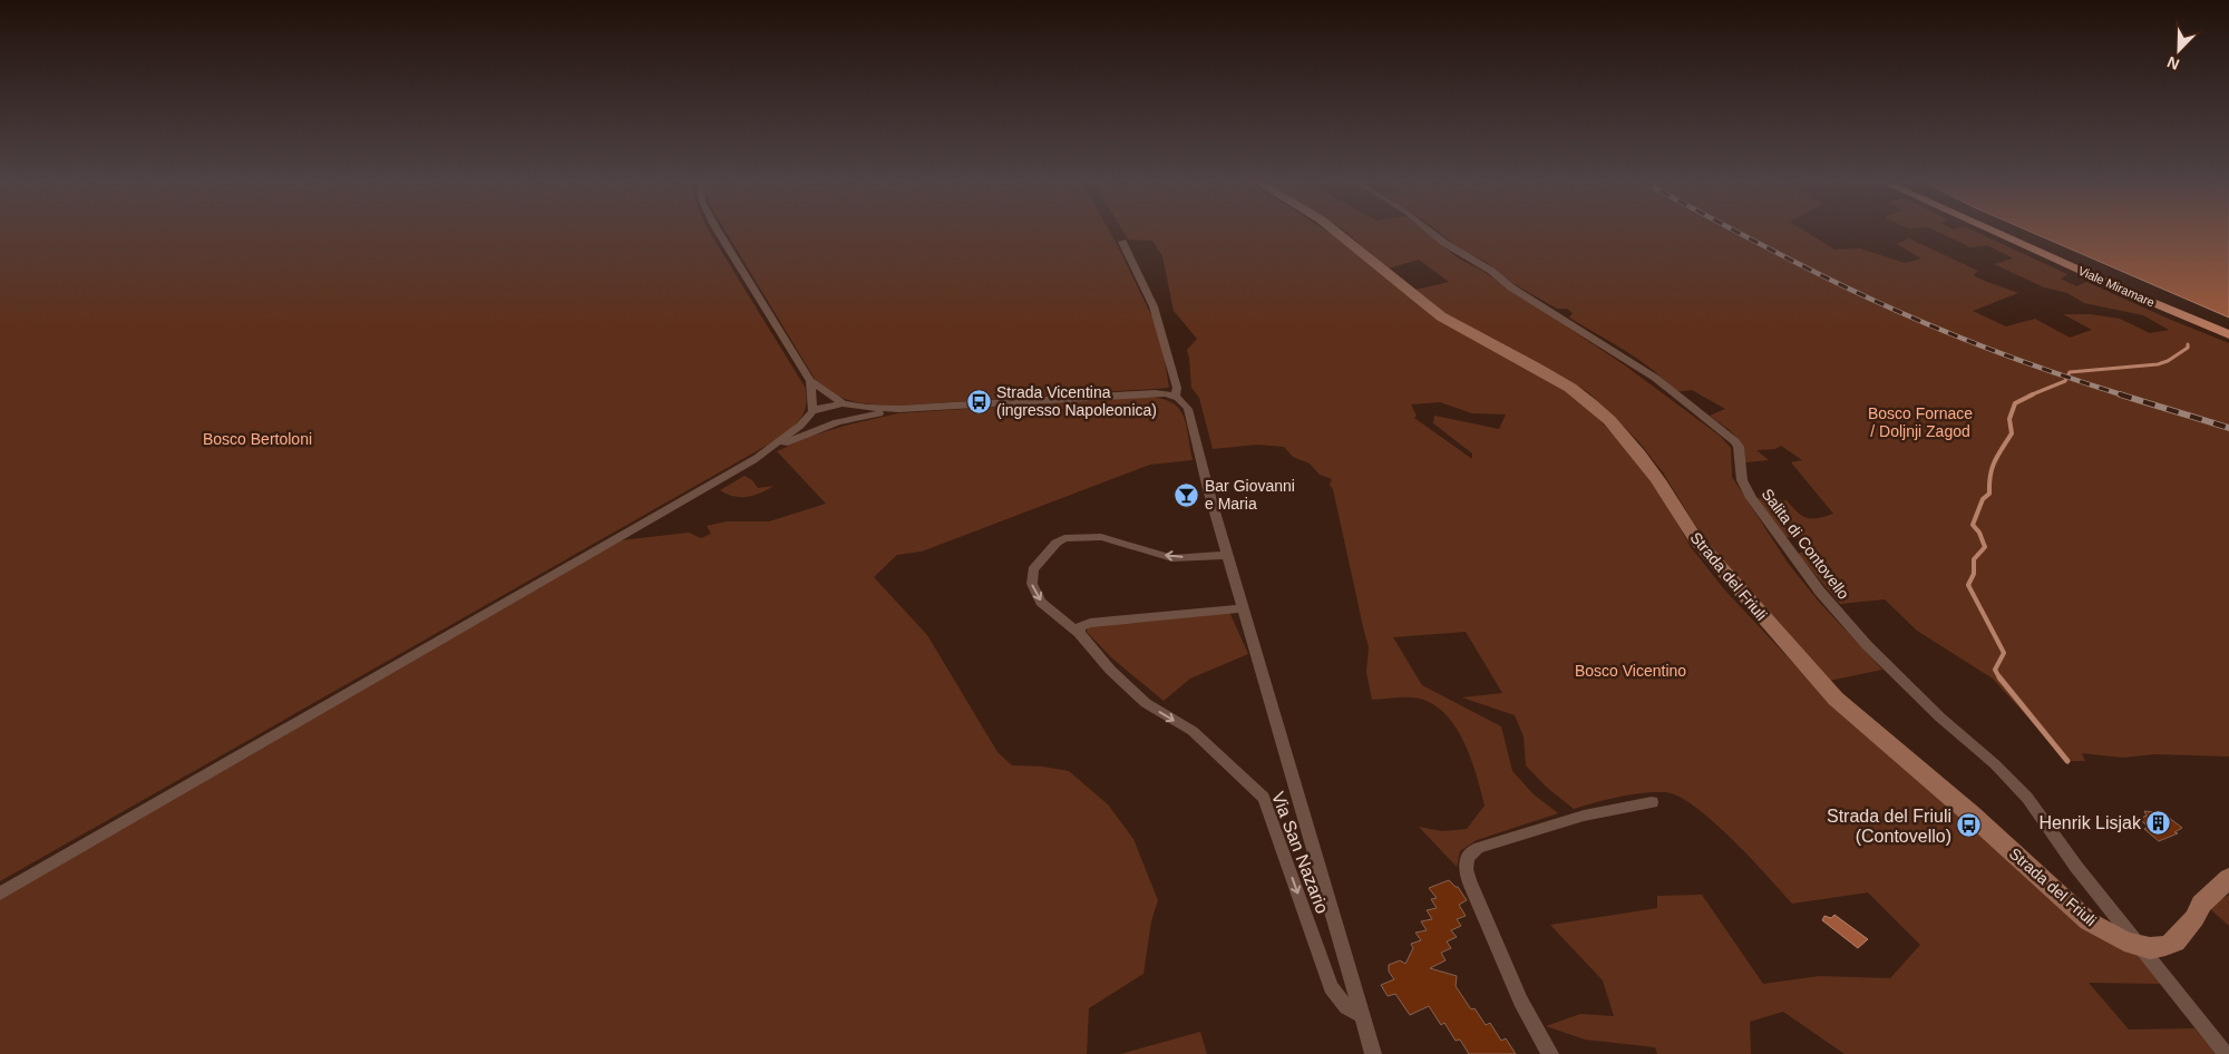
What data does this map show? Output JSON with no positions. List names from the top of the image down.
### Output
{
  "streets": {
    "main road": ["Viale Miramare", "Strada del Friuli"],
    "street": ["Salita di Contovello", "Via San Nazario"]
  },
  "crossings": [
    ["Salita di Contovello", "Strada del Friuli"]
  ],
  "parks": ["Bosco Fornace / Doljnji Zagod", "Bosco Bertoloni", "Bosco Vicentino"],
  "places": {
    "bus stop": ["Strada Vicentina (ingresso Napoleonica)", "Strada del Friuli (Contovello)"],
    "bar": ["Bar Giovanni e Maria"],
    "building": ["Henrik Lisjak"]
  },
  "north": "bottom left"
}
